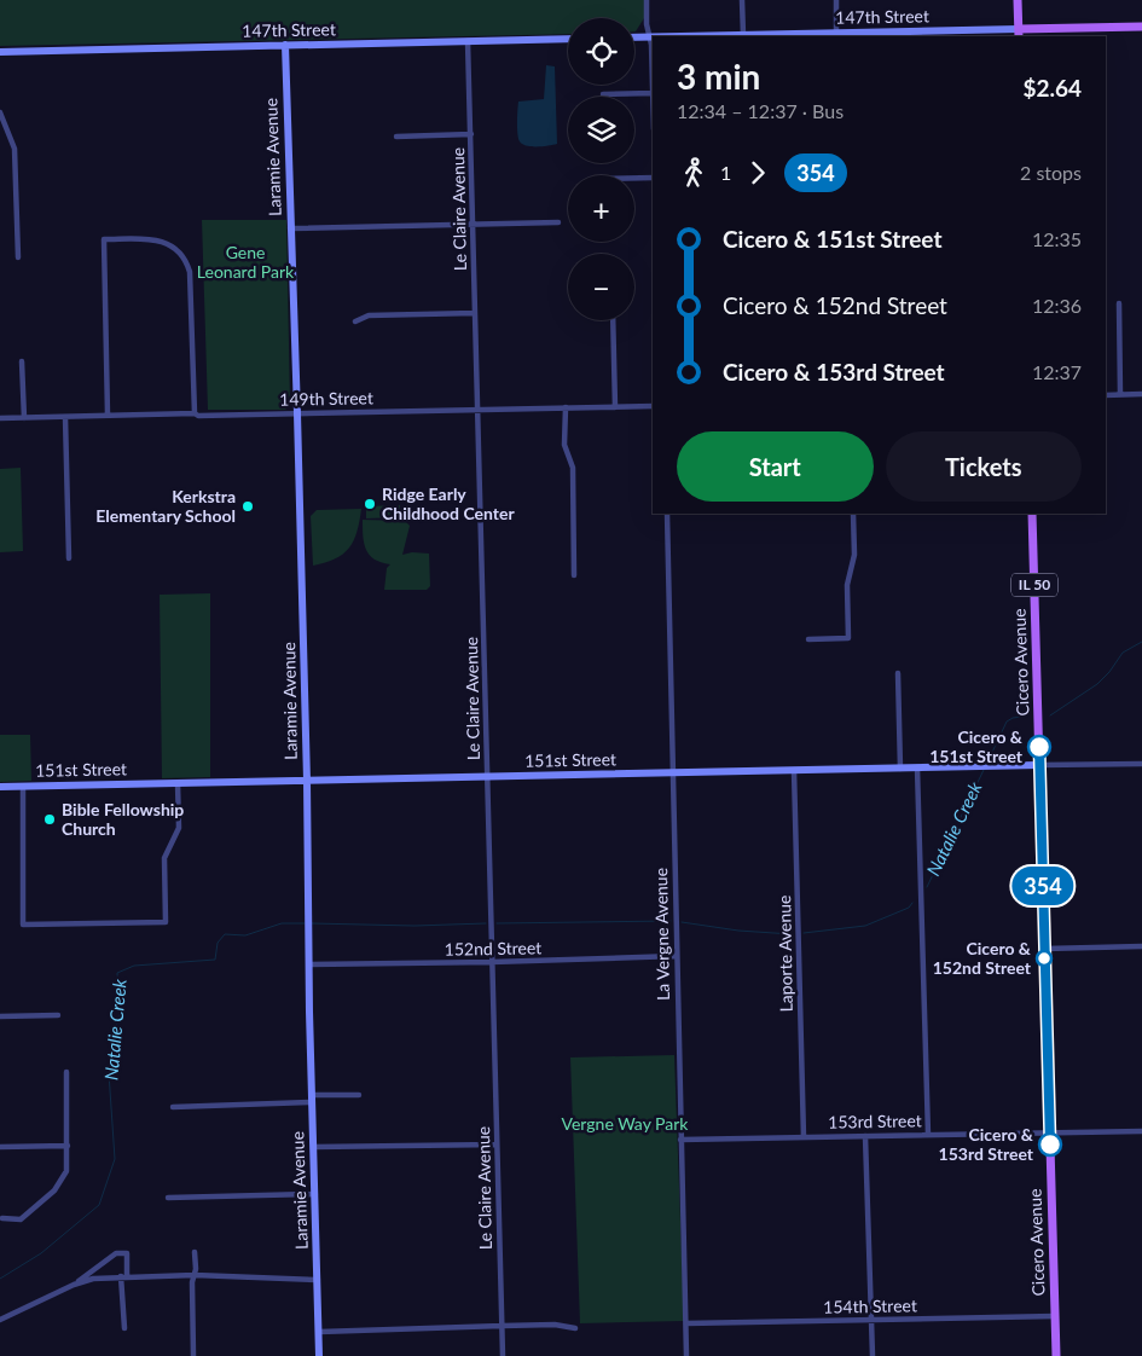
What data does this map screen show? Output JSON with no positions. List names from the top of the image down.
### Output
{
  "streets": {
    "main road": ["147th Street", "IL 50", "Cicero Avenue"],
    "street": [
      "Laramie Avenue",
      "Le Claire Avenue",
      "149th Street",
      "151st Street",
      "La Vergne Avenue",
      "152nd Street",
      "Laporte Avenue",
      "153rd Street",
      "154th Street"
    ]
  },
  "crossings": [
    ["147th Street", "Laramie Avenue"],
    ["147th Street", "Le Claire Avenue"],
    ["Laramie Avenue", "149th Street"],
    ["Laramie Avenue", "151st Street"],
    ["Laramie Avenue", "152nd Street"],
    ["Le Claire Avenue", "149th Street"],
    ["Le Claire Avenue", "151st Street"],
    ["Le Claire Avenue", "152nd Street"],
    ["Cicero Avenue", "151st Street"],
    ["Cicero Avenue", "153rd Street"],
    ["Cicero Avenue", "154th Street"],
    ["151st Street", "La Vergne Avenue"],
    ["151st Street", "Laporte Avenue"],
    ["La Vergne Avenue", "152nd Street"],
    ["La Vergne Avenue", "153rd Street"],
    ["La Vergne Avenue", "154th Street"],
    ["Laporte Avenue", "153rd Street"]
  ],
  "water": ["Natalie Creek"],
  "parks": ["Gene Leonard Park", "Vergne Way Park"],
  "places": [
    "Ridge Early Childhood Center",
    "Kerkstra Elementary School",
    "Cicero & 151st Street",
    "Bible Fellowship Church",
    "Cicero & 152nd Street",
    "Cicero & 153rd Street"
  ],
  "lines": ["bus line 354"],
  "page": {
    "on_map": "354",
    "map_buttons": ["+", "−"],
    "heading": ["3 min", "12:34 – 12:37 · Bus", "$2.64"],
    "legs": ["1", "354", "2 stops"],
    "list": [
      {
        "name": "Cicero & 151st Street",
        "value": "12:35"
      },
      {
        "name": "Cicero & 152nd Street",
        "value": "12:36"
      },
      {
        "name": "Cicero & 153rd Street",
        "value": "12:37"
      }
    ],
    "buttons": ["Start", "Tickets"]
  }
}
